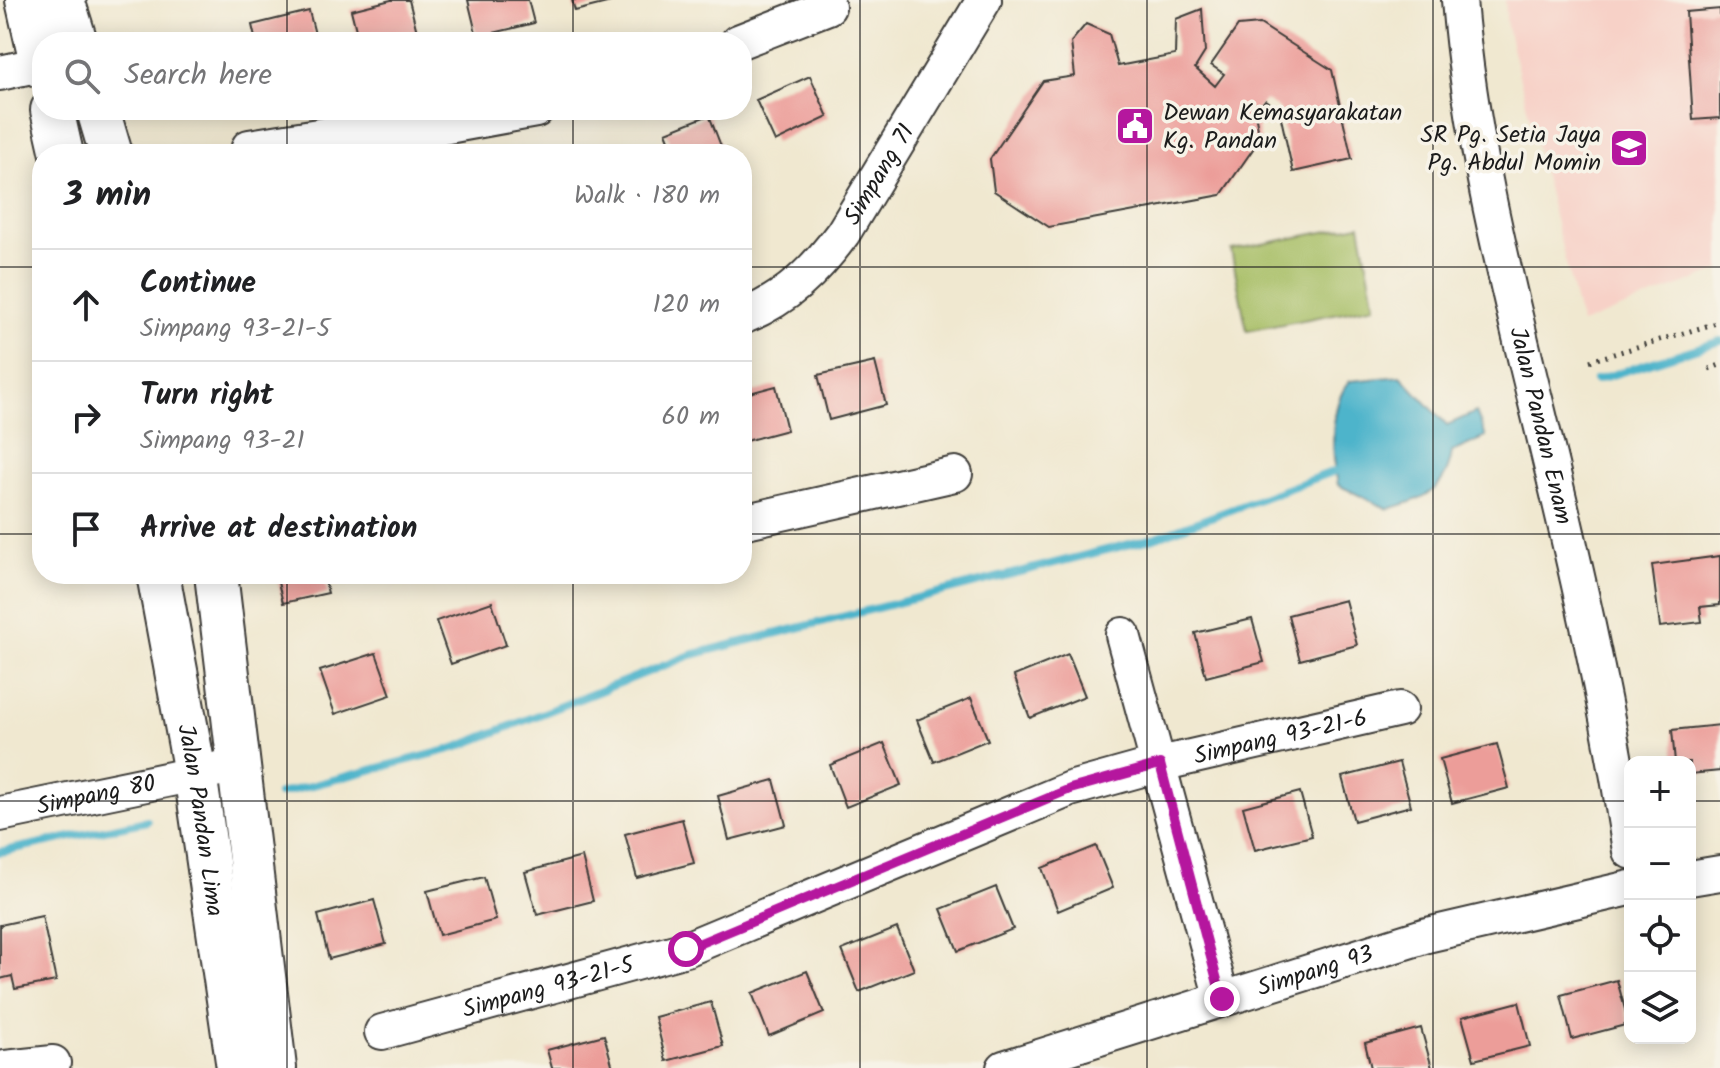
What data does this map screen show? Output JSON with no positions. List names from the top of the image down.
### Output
{
  "streets": {
    "main road": ["Jalan Pandan Lima"],
    "street": [
      "Simpang 71",
      "Jalan Pandan Enam",
      "Simpang 93-21-6",
      "Simpang 80",
      "Simpang 93",
      "Simpang 93-21-5"
    ]
  },
  "crossings": [
    ["Simpang 93-21-6", "Simpang 93-21-5"],
    ["Simpang 80", "Jalan Pandan Lima"]
  ],
  "places": {
    "public building": ["Dewan Kemasyarakatan Kg. Pandan"],
    "school or university": ["SR Pg. Setia Jaya Pg. Abdul Momin"]
  },
  "page": {
    "search": "Search here",
    "heading": ["3 min", "Walk · 180 m"],
    "list": [
      ["Continue", "Simpang 93-21-5", "120 m"],
      ["Turn right", "Simpang 93-21", "60 m"],
      "Arrive at destination"
    ],
    "map_buttons": ["+", "−"]
  }
}
